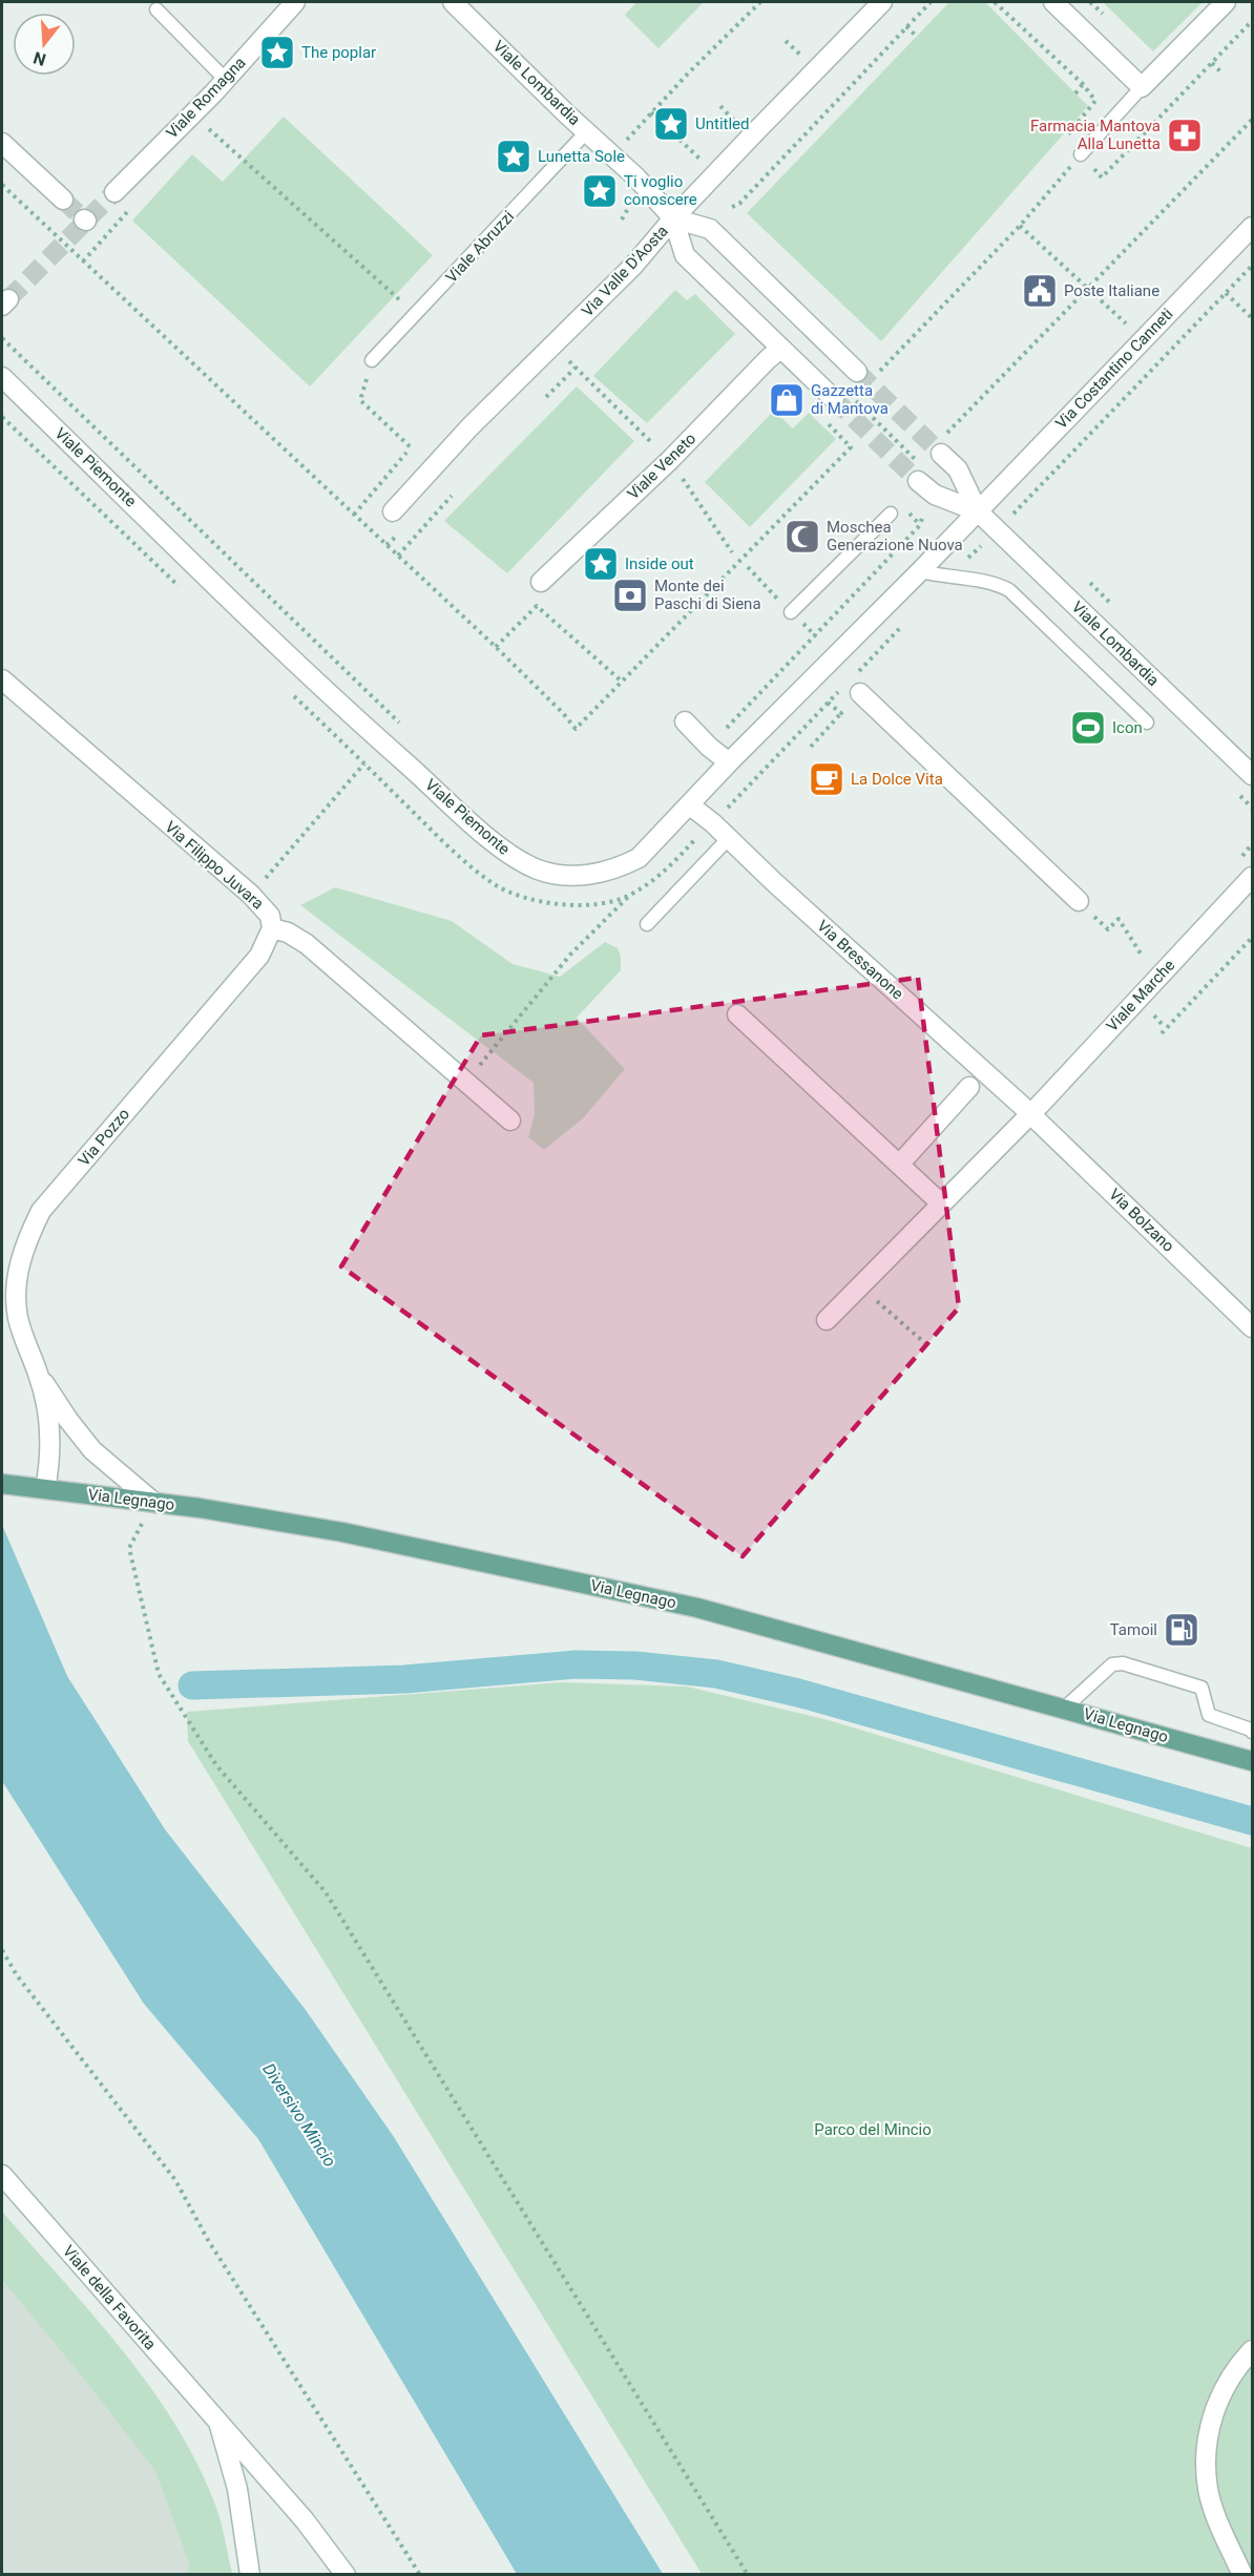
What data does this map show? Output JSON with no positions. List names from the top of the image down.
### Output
{
  "streets": {
    "main road": ["Via Legnago"],
    "street": [
      "Viale Lombardia",
      "Viale Romagna",
      "Via Valle D'Aosta",
      "Via Costantino Canneti",
      "Viale Veneto",
      "Viale Piemonte",
      "Via Filippo Juvara",
      "Via Bressanone",
      "Viale Marche",
      "Via Pozzo",
      "Via Bolzano",
      "Viale della Favorita"
    ],
    "lane": ["Viale Abruzzi"]
  },
  "crossings": [
    ["Viale Lombardia", "Viale Abruzzi"],
    ["Viale Lombardia", "Via Valle D'Aosta"],
    ["Viale Lombardia", "Via Costantino Canneti"],
    ["Viale Lombardia", "Viale Veneto"],
    ["Viale Lombardia", "Viale Piemonte"],
    ["Via Costantino Canneti", "Viale Piemonte"],
    ["Viale Piemonte", "Via Bressanone"],
    ["Via Filippo Juvara", "Via Pozzo"],
    ["Via Bressanone", "Viale Marche"],
    ["Via Bressanone", "Via Bolzano"],
    ["Viale Marche", "Via Bolzano"],
    ["Via Pozzo", "Via Legnago"]
  ],
  "water": ["Diversivo Mincio"],
  "parks": ["Parco del Mincio"],
  "places": {
    "place": [
      "The poplar",
      "Untitled",
      "Lunetta Sole",
      "Ti voglio conoscere",
      "Inside out"
    ],
    "pharmacy": ["Farmacia Mantova Alla Lunetta"],
    "public building": ["Poste Italiane"],
    "shop": ["Gazzetta di Mantova"],
    "mosque": ["Moschea Generazione Nuova"],
    "bank": ["Monte dei Paschi di Siena"],
    "sports": ["Icon"],
    "cafe": ["La Dolce Vita"],
    "fuel station": ["Tamoil"]
  },
  "north": "bottom"
}
